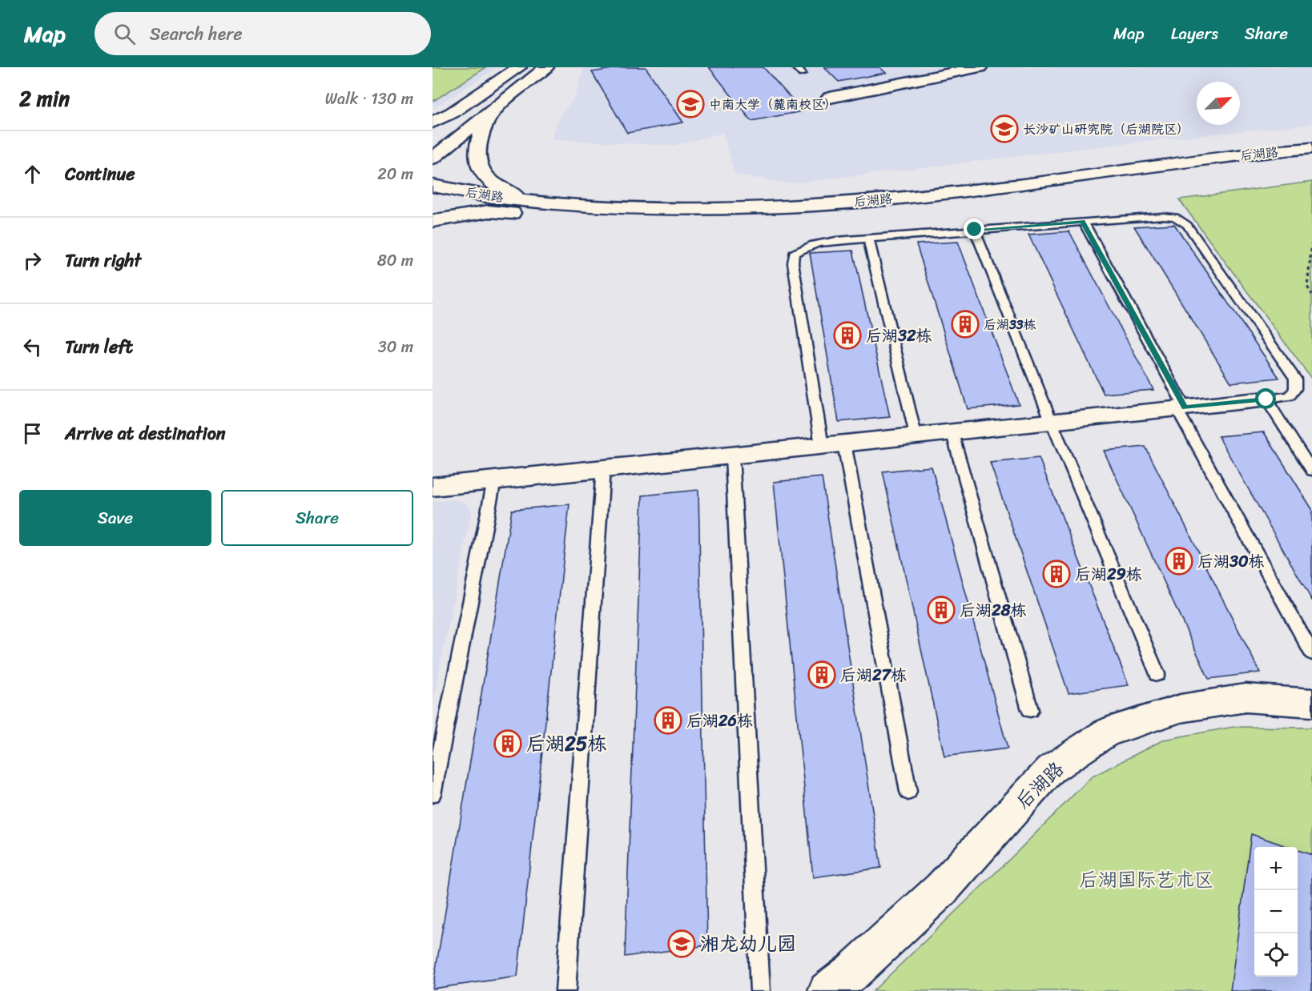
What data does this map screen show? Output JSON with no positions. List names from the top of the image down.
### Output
{
  "streets": {
    "main road": ["后湖路"]
  },
  "parks": ["后湖国际艺术区"],
  "places": {
    "school or university": ["中南大学（麓南校区）", "长沙矿山研究院（后湖院区）", "湘龙幼儿园"],
    "building": [
      "后湖33栋",
      "后湖32栋",
      "后湖30栋",
      "后湖29栋",
      "后湖28栋",
      "后湖27栋",
      "后湖26栋",
      "后湖25栋"
    ]
  },
  "north": "top right",
  "page": {
    "header": "Map",
    "search": "Search here",
    "nav": ["Map", "Layers", "Share"],
    "heading": ["2 min", "Walk · 130 m"],
    "list": [
      ["Continue", "20 m"],
      ["Turn right", "80 m"],
      ["Turn left", "30 m"],
      "Arrive at destination"
    ],
    "buttons": ["Save", "Share"],
    "map_buttons": ["+", "−"]
  }
}
